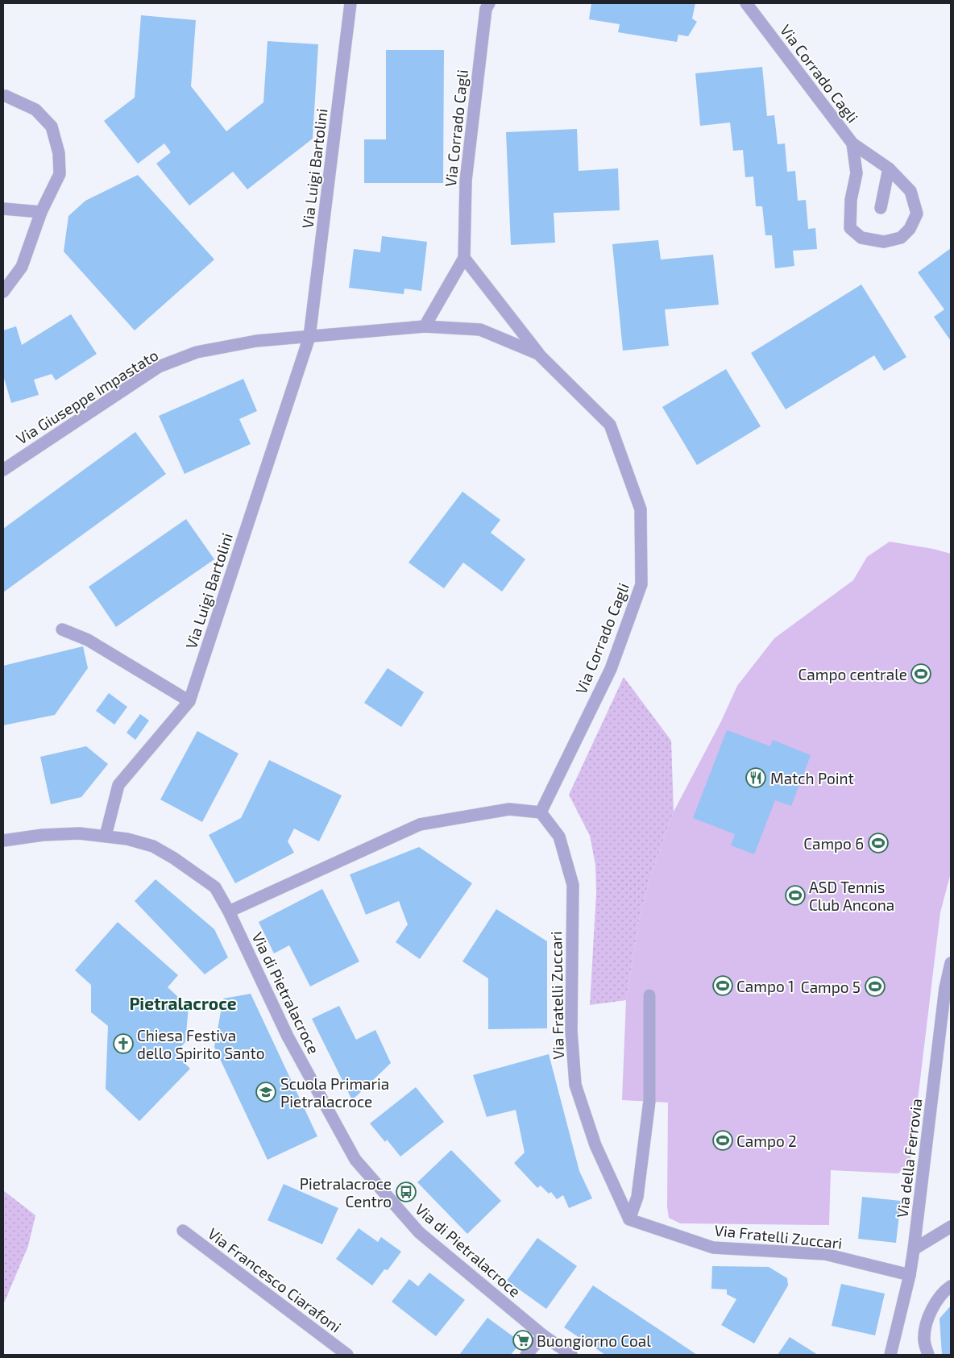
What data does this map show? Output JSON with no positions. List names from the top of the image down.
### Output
{
  "streets": {
    "street": [
      "Via Corrado Cagli",
      "Via Luigi Bartolini",
      "Via Giuseppe Impastato",
      "Via di Pietralacroce",
      "Via Fratelli Zuccari",
      "Via della Ferrovia",
      "Via Francesco Ciarafoni"
    ]
  },
  "crossings": [
    ["Via Corrado Cagli", "Via Fratelli Zuccari"],
    ["Via Luigi Bartolini", "Via Giuseppe Impastato"],
    ["Via Luigi Bartolini", "Via di Pietralacroce"],
    ["Via Fratelli Zuccari", "Via della Ferrovia"]
  ],
  "districts": ["Pietralacroce"],
  "places": {
    "sports": [
      "Campo centrale",
      "Campo 6",
      "ASD Tennis Club Ancona",
      "Campo 1",
      "Campo 5",
      "Campo 2"
    ],
    "restaurant": ["Match Point"],
    "church": ["Chiesa Festiva dello Spirito Santo"],
    "school or university": ["Scuola Primaria Pietralacroce"],
    "bus stop": ["Pietralacroce Centro"],
    "supermarket": ["Buongiorno Coal"]
  }
}
